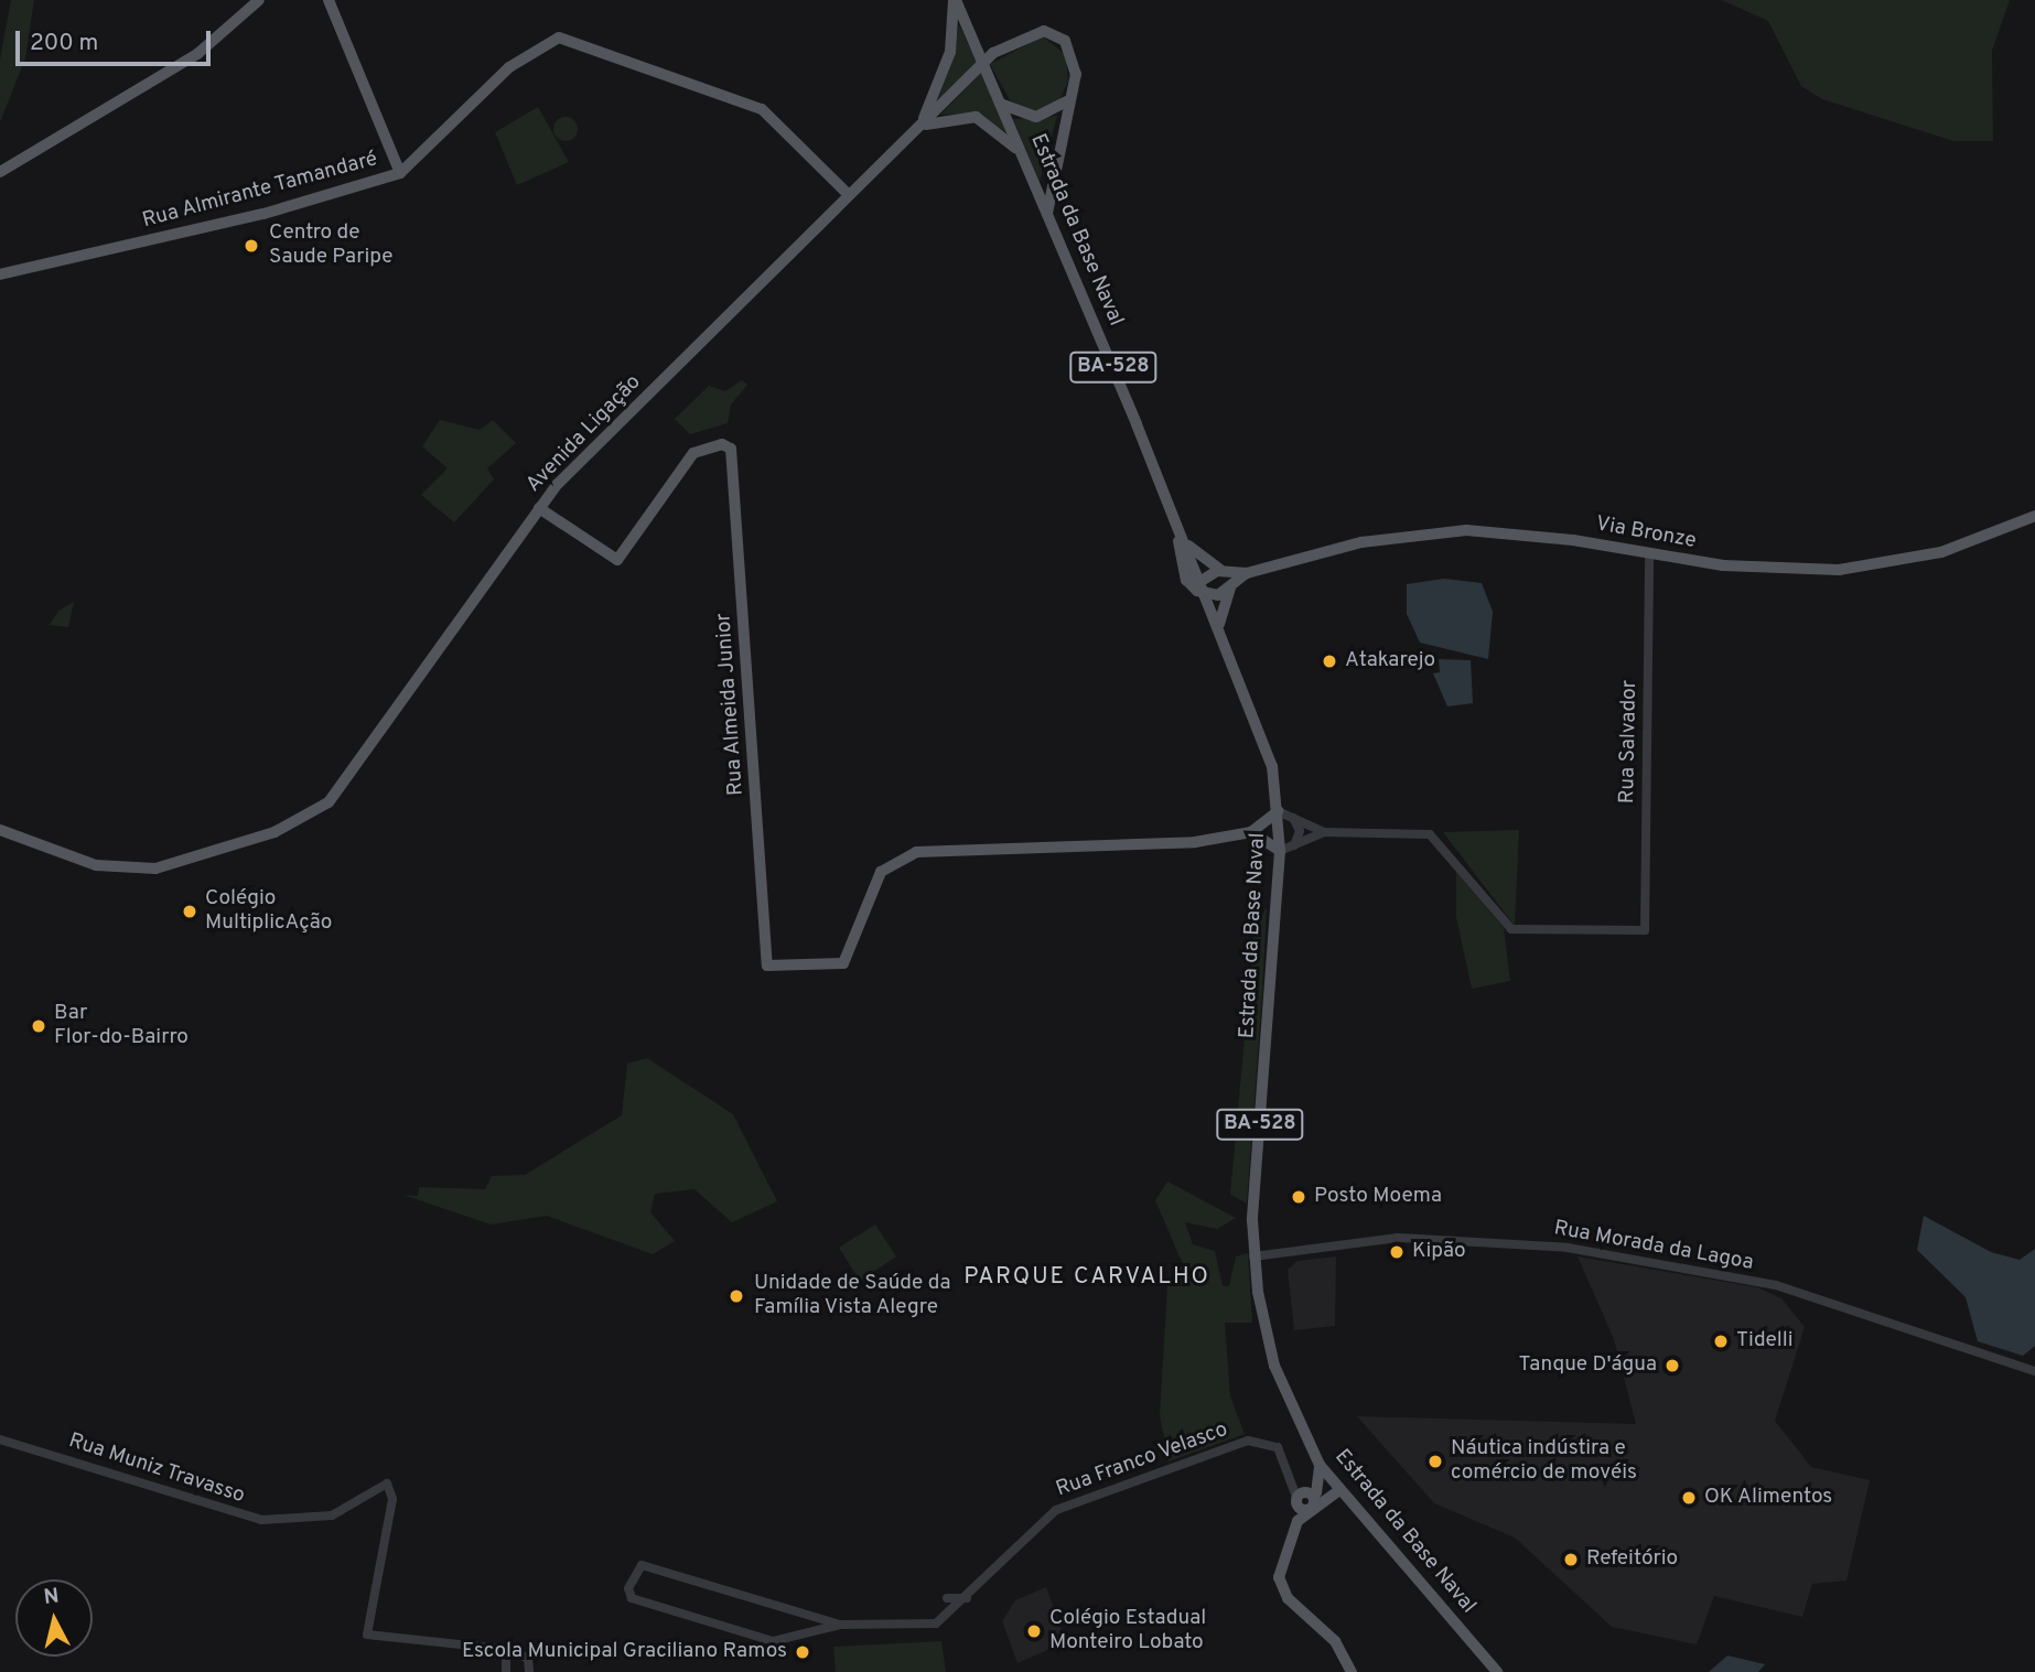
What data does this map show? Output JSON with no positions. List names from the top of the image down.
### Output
{
  "streets": {
    "main road": [
      "Rua Almirante Tamandaré",
      "Estrada da Base Naval",
      "BA-528",
      "Avenida Ligação",
      "Via Bronze",
      "Rua Almeida Junior"
    ],
    "street": [
      "Rua Salvador",
      "Rua Morada da Lagoa",
      "Rua Franco Velasco",
      "Rua Muniz Travasso"
    ]
  },
  "crossings": [
    ["Rua Almirante Tamandaré", "Avenida Ligação"],
    ["Estrada da Base Naval", "Avenida Ligação"],
    ["Estrada da Base Naval", "Via Bronze"],
    ["Estrada da Base Naval", "Rua Morada da Lagoa"],
    ["Avenida Ligação", "Rua Almeida Junior"],
    ["Via Bronze", "Rua Salvador"]
  ],
  "districts": ["PARQUE CARVALHO"],
  "places": [
    "Centro de Saude Paripe",
    "Atakarejo",
    "Colégio MultiplicAção",
    "Bar Flor-do-Bairro",
    "Posto Moema",
    "Kipão",
    "Unidade de Saúde da Família Vista Alegre",
    "Tidelli",
    "Tanque D'água",
    "Náutica indústira e comércio de movéis",
    "OK Alimentos",
    "Refeitório",
    "Colégio Estadual Monteiro Lobato",
    "Escola Municipal Graciliano Ramos"
  ],
  "scale_bar": "200 m",
  "north": "top"
}
